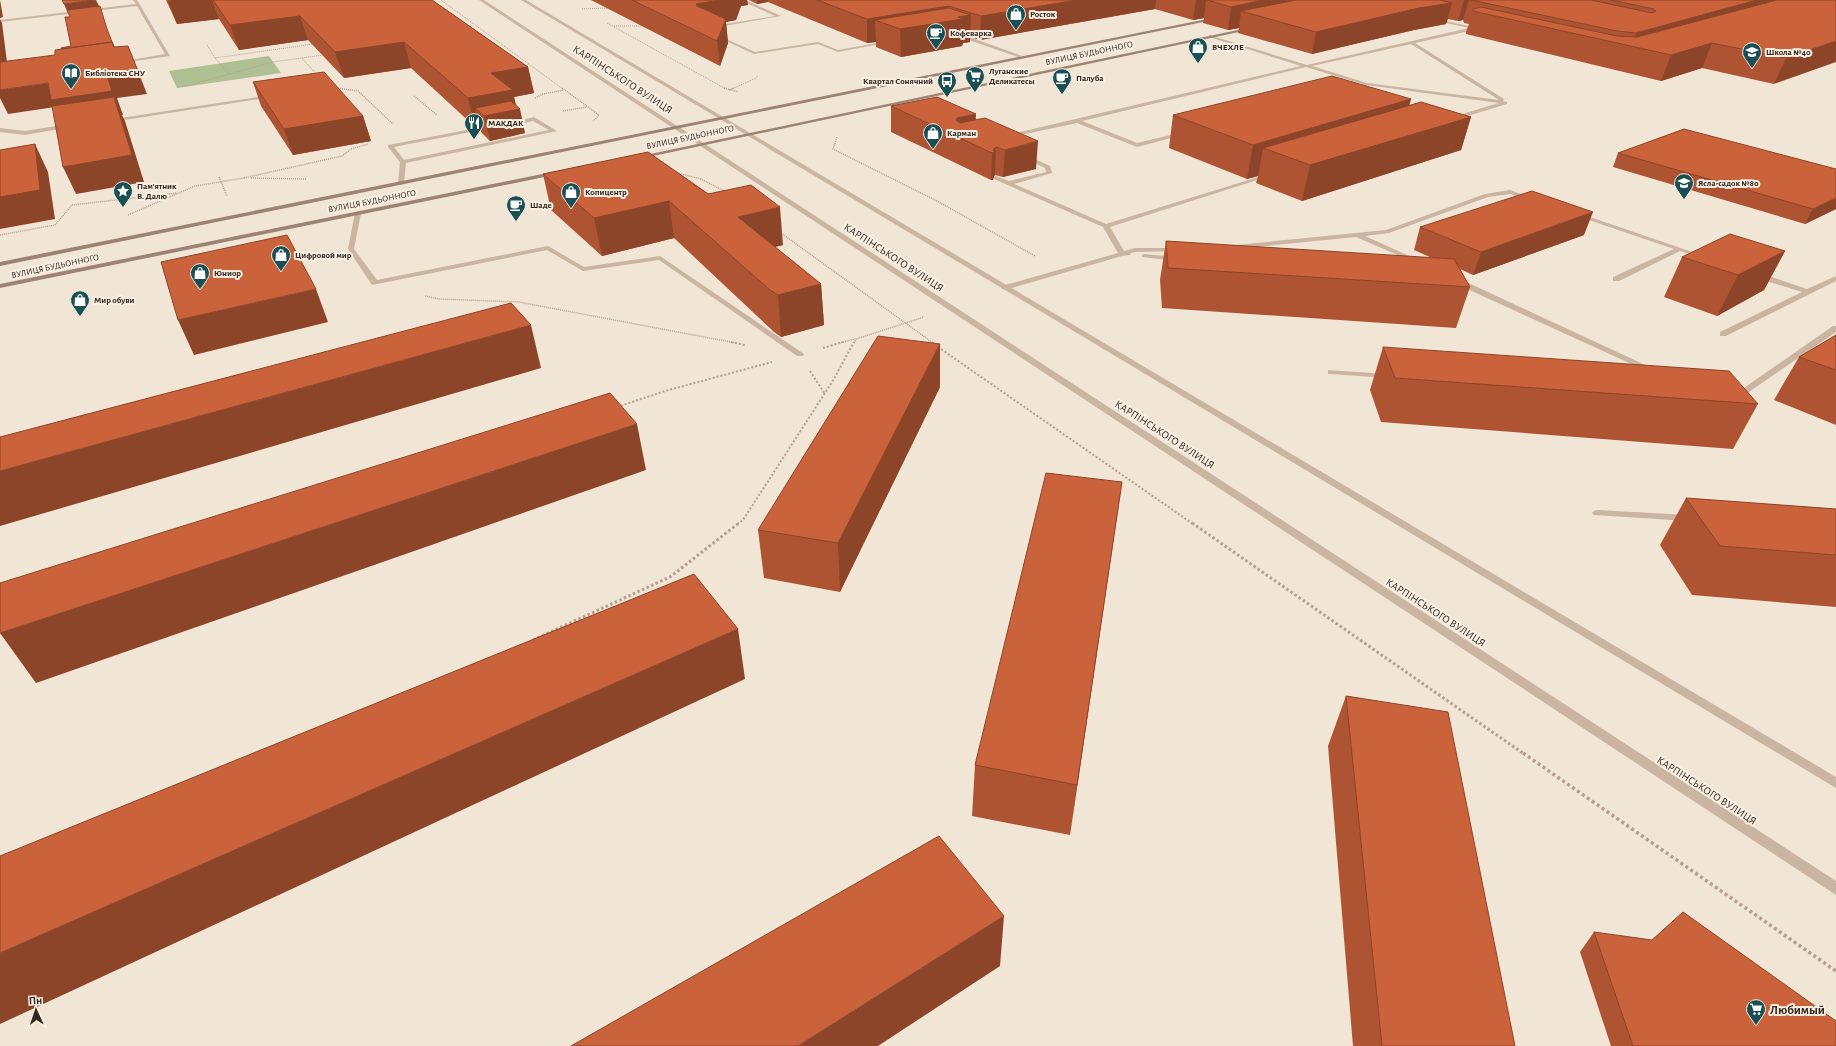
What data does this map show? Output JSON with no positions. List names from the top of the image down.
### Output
{
  "streets": {
    "main road": ["ВУЛИЦЯ БУДЬОННОГО"],
    "street": ["КАРПІНСЬКОГО ВУЛИЦЯ"]
  },
  "crossings": [
    ["ВУЛИЦЯ БУДЬОННОГО", "КАРПІНСЬКОГО ВУЛИЦЯ"]
  ],
  "places": {
    "shop": [
      "Росток",
      "ВЧЕХЛЕ",
      "Карман",
      "Копицентр",
      "Цифровой мир",
      "Юниор",
      "Мир обуви"
    ],
    "cafe": ["Кофеварка", "Палуба", "Шаде"],
    "school or university": ["Школа №40", "Ясла-садок №80"],
    "library": ["Библіотека СНУ"],
    "supermarket": ["Луганские Деликатесы", "Любимый"],
    "bus stop": ["Квартал Сонячний"],
    "restaurant": ["МАКДАК"],
    "place": ["Пам'ятник В. Далю"]
  },
  "north": "top"
}
